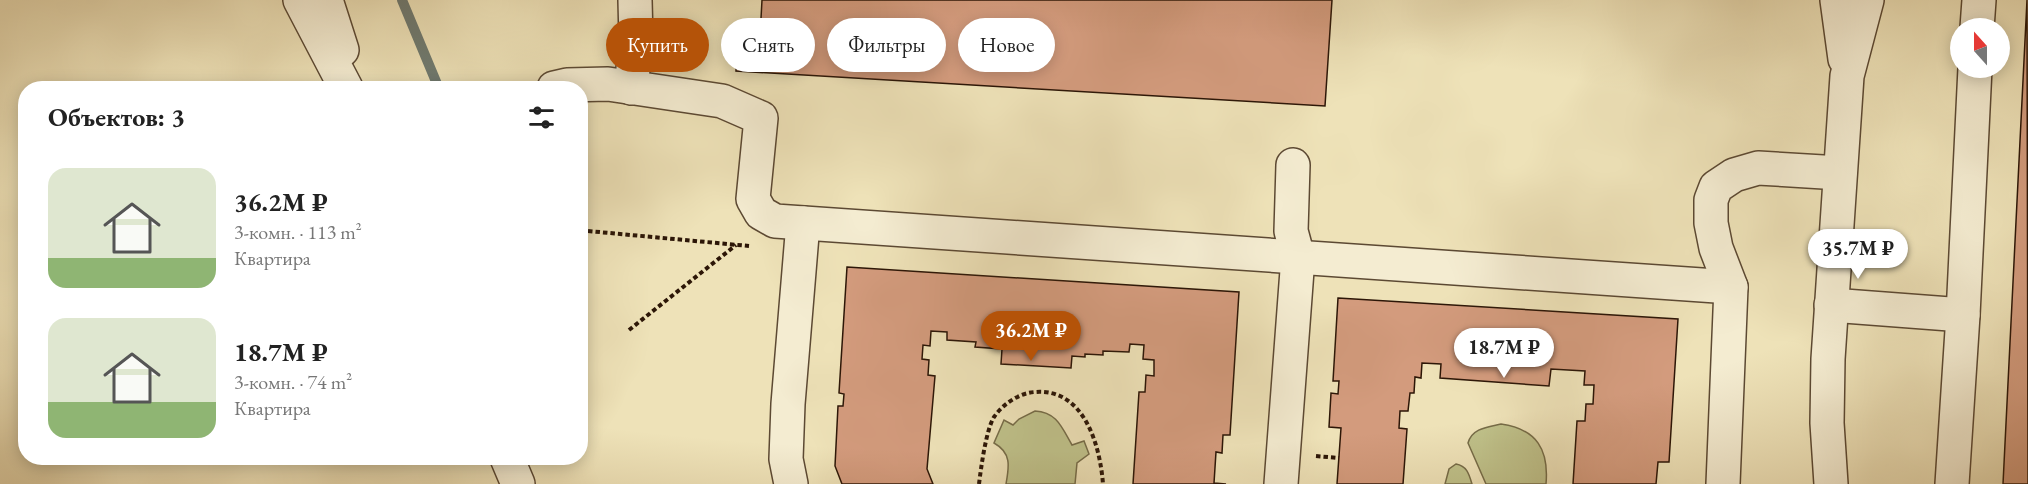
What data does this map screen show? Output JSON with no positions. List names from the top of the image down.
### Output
{
  "north": "top",
  "page": {
    "chip": [
      "Купить",
      "Снять",
      "Фильтры",
      "Новое"
    ],
    "heading": "Объектов: 3",
    "list": [
      {
        "name": "36.2M ₽",
        "note": "3-комн. · 113 m² · Квартира"
      },
      {
        "name": "18.7M ₽",
        "note": "3-комн. · 74 m² · Квартира"
      }
    ],
    "price": ["35.7M ₽", "36.2M ₽", "18.7M ₽"]
  }
}
